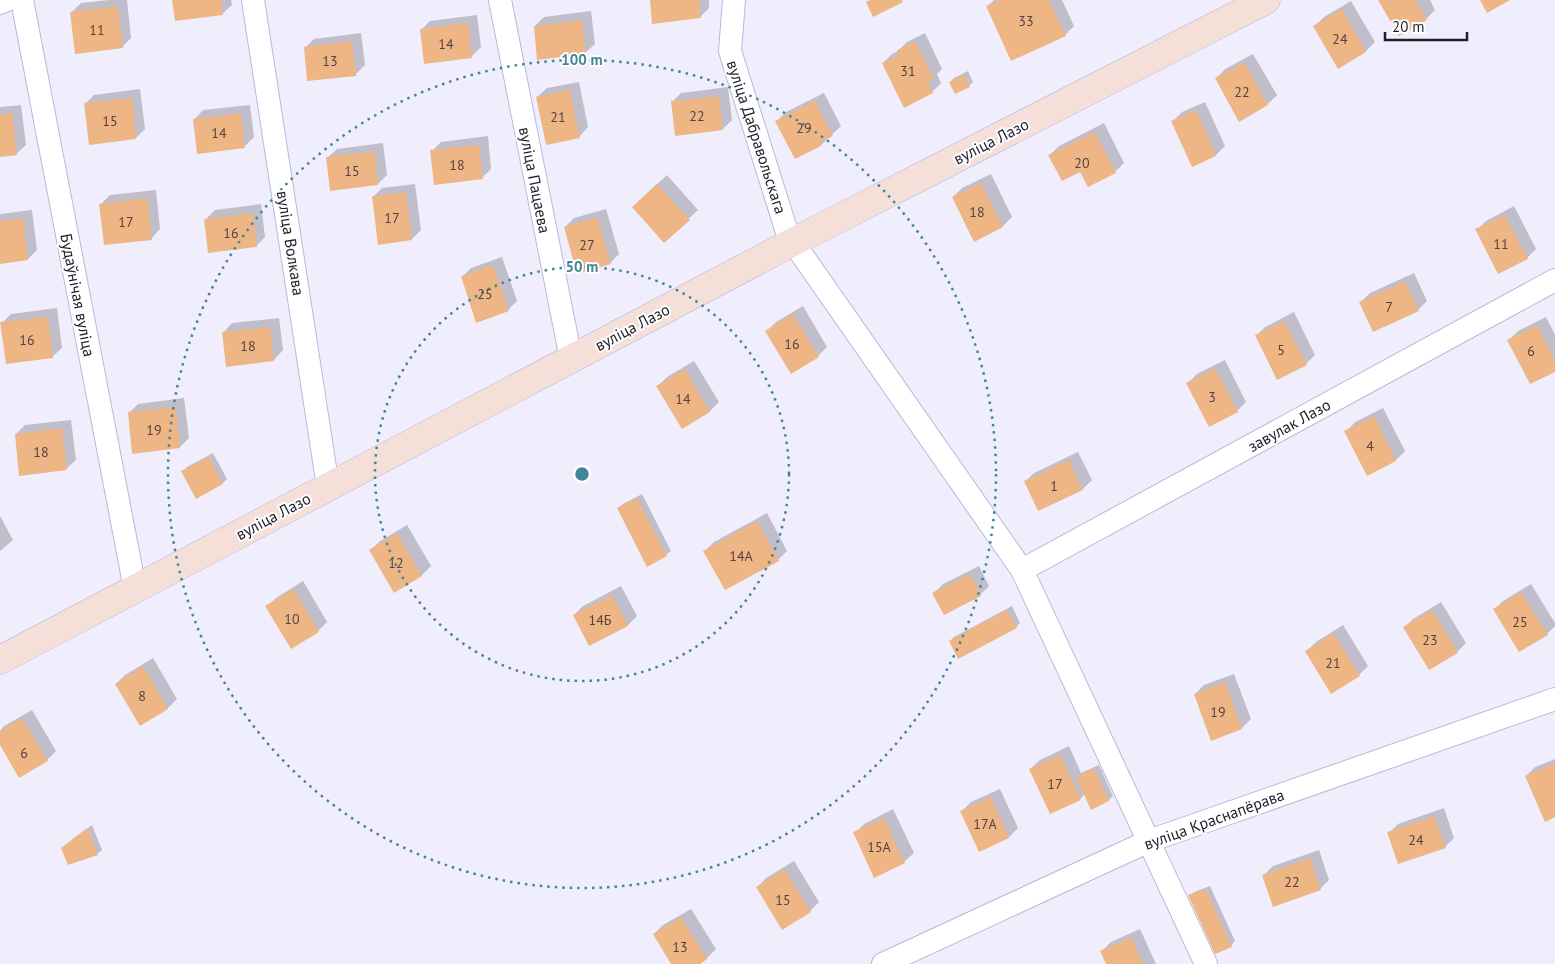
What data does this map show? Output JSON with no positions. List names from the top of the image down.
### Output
{
  "streets": {
    "main road": ["вуліца Лазо"],
    "street": [
      "вуліца Дабравольскага",
      "вуліца Пацаева",
      "вуліца Волкава",
      "Будаўнічая вуліца",
      "завулак Лазо",
      "вуліца Краснапёрава"
    ]
  },
  "crossings": [
    ["вуліца Дабравольскага", "вуліца Лазо"],
    ["вуліца Дабравольскага", "завулак Лазо"],
    ["вуліца Дабравольскага", "вуліца Краснапёрава"],
    ["вуліца Лазо", "вуліца Пацаева"],
    ["вуліца Лазо", "вуліца Волкава"],
    ["вуліца Лазо", "Будаўнічая вуліца"]
  ],
  "house_numbers": [
    "33",
    "11",
    "24",
    "14",
    "13",
    "31",
    "22",
    "22",
    "21",
    "15",
    "29",
    "14",
    "20",
    "18",
    "15",
    "18",
    "17",
    "17",
    "16",
    "11",
    "27",
    "25",
    "7",
    "16",
    "16",
    "18",
    "5",
    "6",
    "3",
    "14",
    "19",
    "4",
    "18",
    "1",
    "14А",
    "12",
    "10",
    "14Б",
    "25",
    "23",
    "21",
    "8",
    "19",
    "6",
    "17",
    "17А",
    "24",
    "15А",
    "22",
    "15",
    "13"
  ],
  "scale_bar": "20 m",
  "rings": ["100 m", "50 m"]
}
